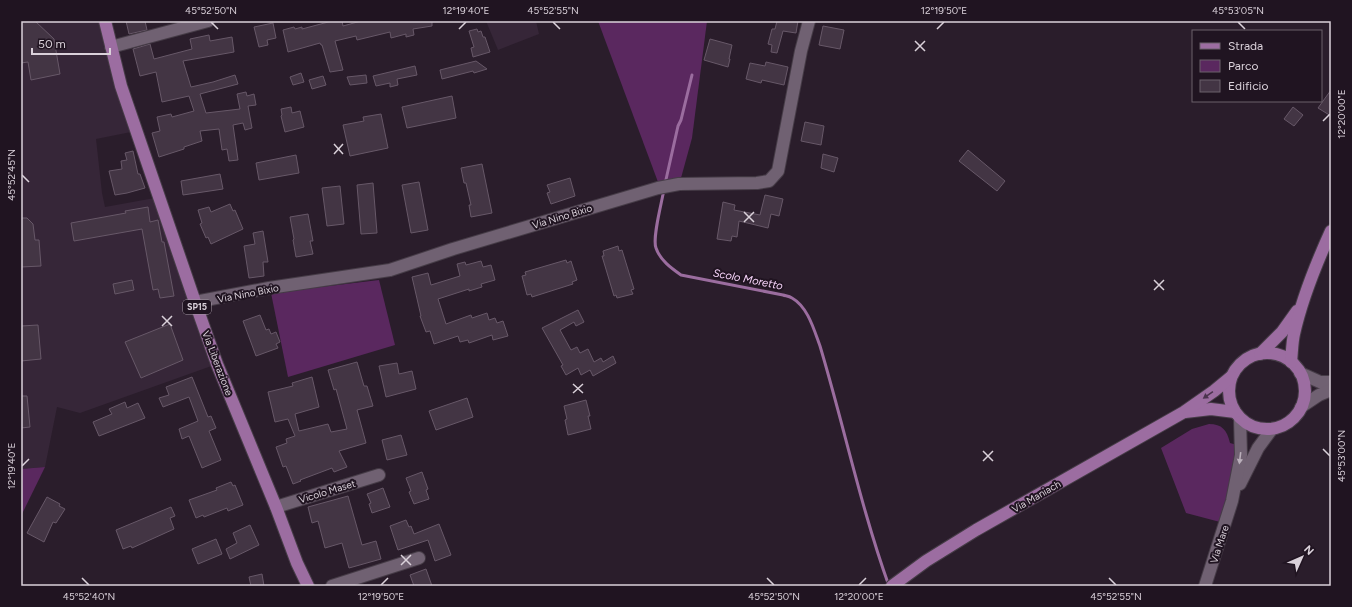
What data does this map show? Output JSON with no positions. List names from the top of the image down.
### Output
{
  "streets": {
    "main road": ["SP15", "Via Liberazione", "Via Maniach"],
    "street": ["Via Nino Bixio", "Vicolo Maset", "Via Mare"]
  },
  "crossings": [
    ["Via Nino Bixio", "Via Liberazione"],
    ["Via Liberazione", "Vicolo Maset"]
  ],
  "water": ["Scolo Moretto"],
  "legend": ["Strada", "Parco", "Edificio"],
  "scale_bar": "50 m",
  "north": "top right",
  "coordinates": [
    "45°52'50\"N",
    "12°19'40\"E",
    "45°52'55\"N",
    "12°19'50\"E",
    "45°53'05\"N",
    "12°20'00\"E",
    "45°52'45\"N",
    "45°53'00\"N",
    "45°52'40\"N"
  ]
}
